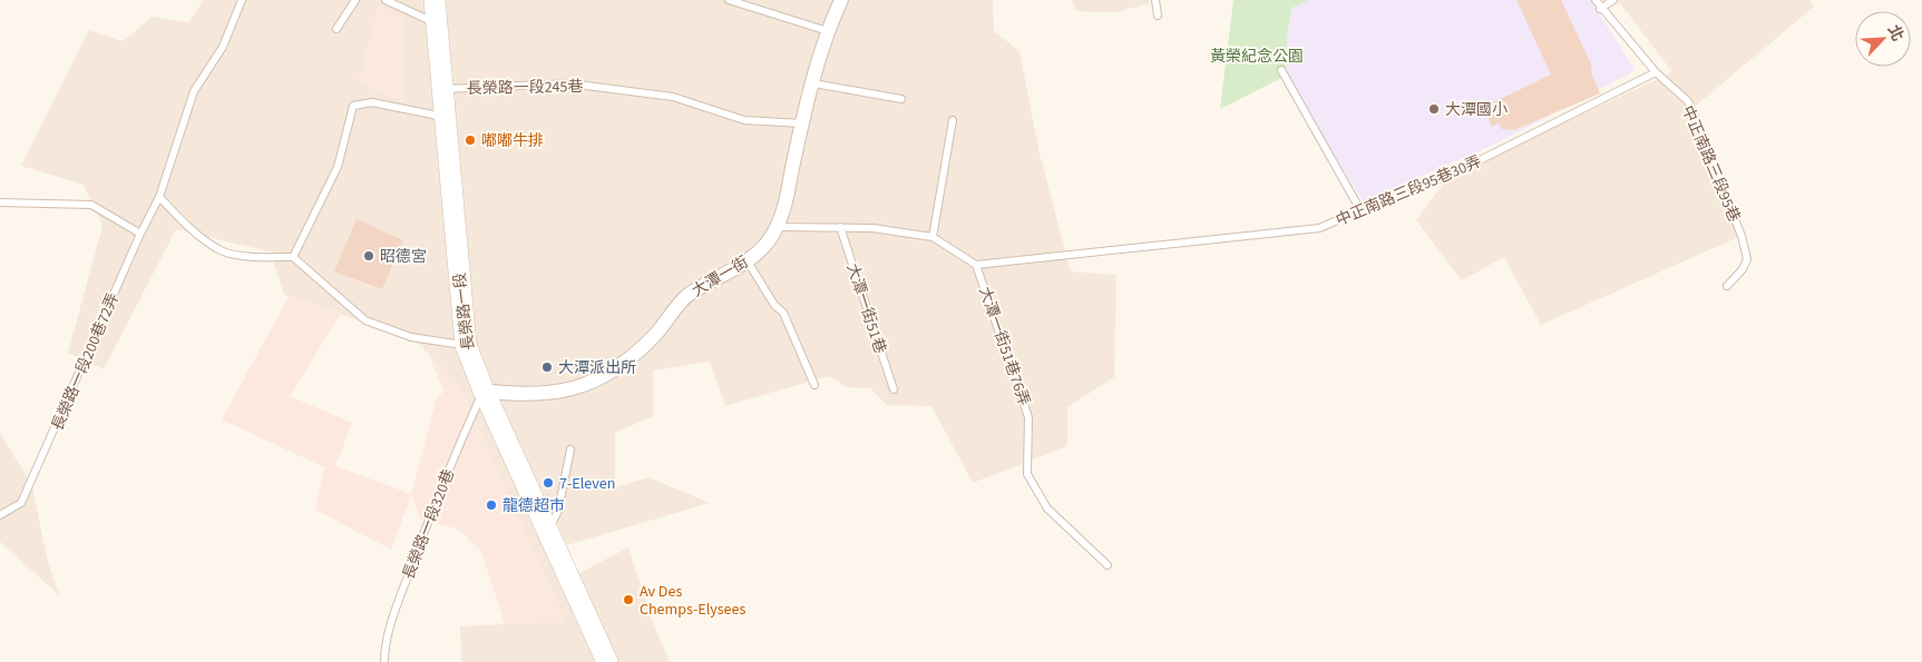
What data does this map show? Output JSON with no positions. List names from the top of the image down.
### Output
{
  "streets": {
    "street": ["大潭一街", "長榮路一段"],
    "lane": [
      "長榮路一段245巷",
      "中正南路三段95巷",
      "中正南路三段95巷30弄",
      "大潭一街51巷",
      "大潭一街51巷76弄",
      "長榮路一段200巷72弄",
      "長榮路一段320巷"
    ]
  },
  "crossings": [
    ["長榮路一段245巷", "大潭一街"],
    ["長榮路一段245巷", "長榮路一段"],
    ["中正南路三段95巷", "中正南路三段95巷30弄"],
    ["中正南路三段95巷30弄", "大潭一街51巷76弄"],
    ["大潭一街", "長榮路一段"],
    ["大潭一街", "長榮路一段320巷"],
    ["長榮路一段", "長榮路一段320巷"]
  ],
  "parks": ["黃榮紀念公園"],
  "places": [
    "大潭國小",
    "嘟嘟牛排",
    "昭德宮",
    "大潭派出所",
    "7-Eleven",
    "龍德超市",
    "Av Des Chemps-Elysees"
  ],
  "north": "top right"
}
